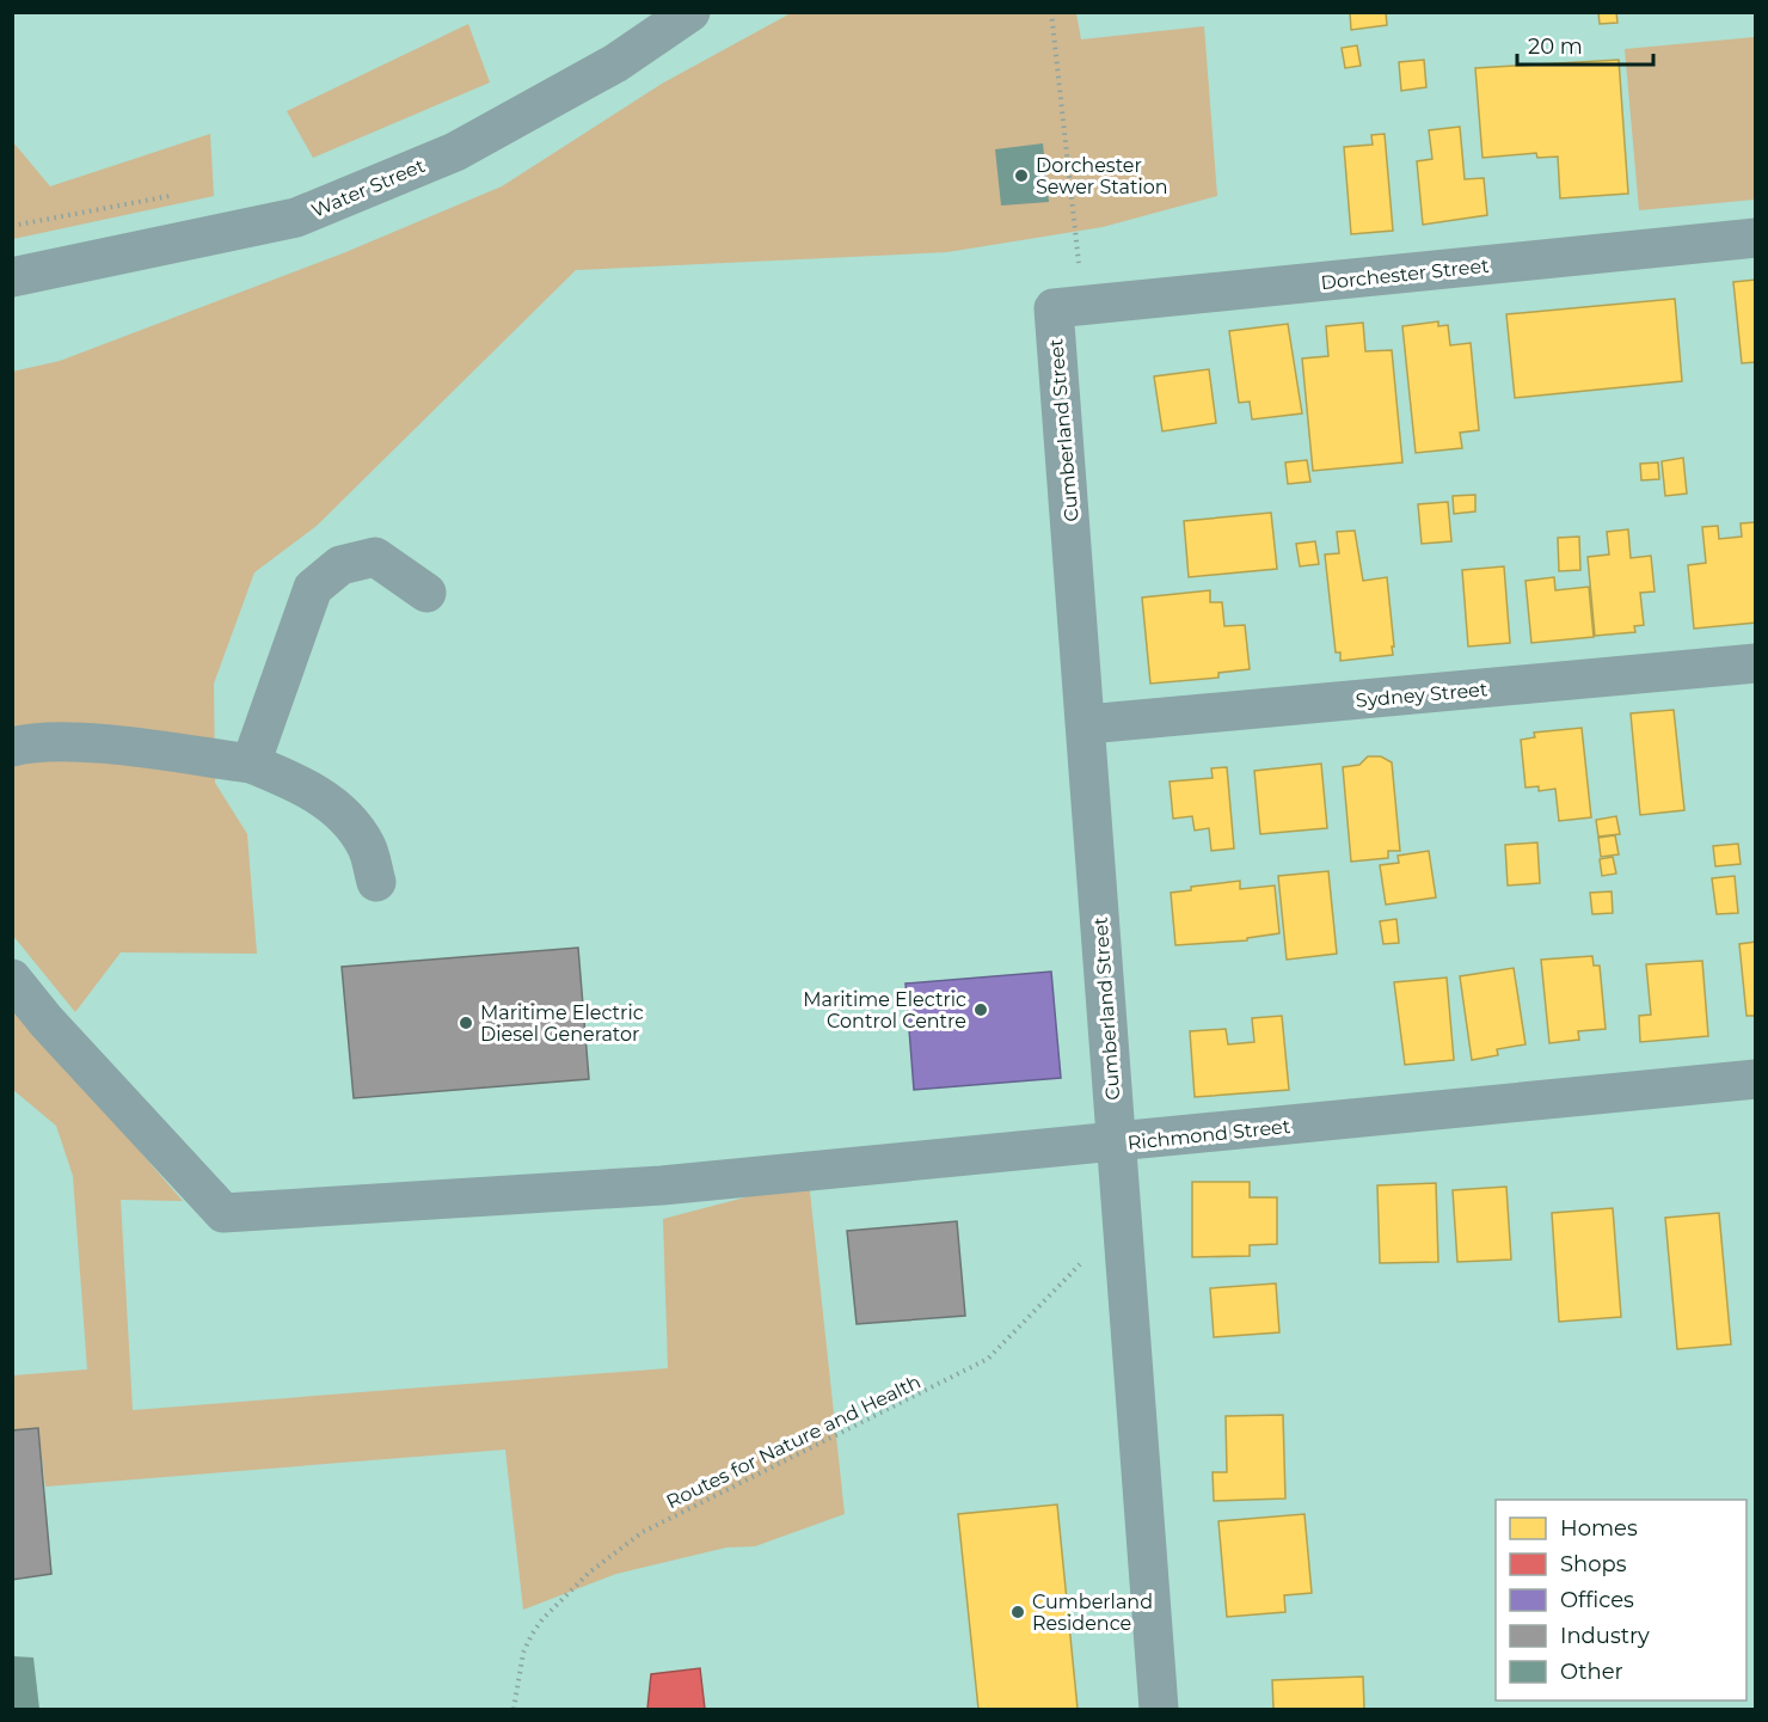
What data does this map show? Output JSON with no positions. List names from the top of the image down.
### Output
{
  "streets": {
    "street": [
      "Water Street",
      "Dorchester Street",
      "Cumberland Street",
      "Sydney Street",
      "Richmond Street"
    ],
    "path": ["Routes for Nature and Health"]
  },
  "crossings": [
    ["Dorchester Street", "Cumberland Street"],
    ["Cumberland Street", "Sydney Street"],
    ["Cumberland Street", "Richmond Street"],
    ["Cumberland Street", "Routes for Nature and Health"]
  ],
  "places": [
    "Dorchester Sewer Station",
    "Maritime Electric Control Centre",
    "Maritime Electric Diesel Generator",
    "Cumberland Residence"
  ],
  "legend": [
    "Homes",
    "Shops",
    "Offices",
    "Industry",
    "Other"
  ],
  "scale_bar": "20 m"
}
